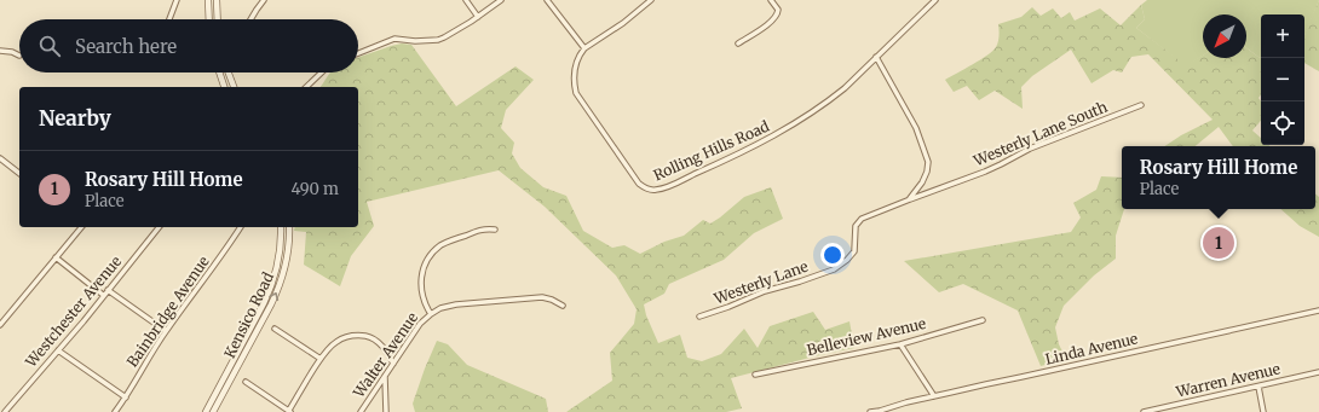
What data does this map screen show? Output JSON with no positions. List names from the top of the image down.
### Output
{
  "streets": {
    "street": [
      "Westerly Lane South",
      "Rolling Hills Road",
      "Westerly Lane",
      "Westchester Avenue",
      "Bainbridge Avenue",
      "Kensico Road",
      "Belleview Avenue",
      "Linda Avenue",
      "Walter Avenue",
      "Warren Avenue"
    ]
  },
  "crossings": [
    ["Westerly Lane South", "Westerly Lane"]
  ],
  "north": "bottom left",
  "page": {
    "map_buttons": ["+", "−"],
    "search": "Search here",
    "heading": "Nearby",
    "popup": ["Rosary Hill Home", "Place"],
    "list": [
      {
        "mark": "1",
        "name": "Rosary Hill Home",
        "note": "Place",
        "value": "490 m"
      }
    ],
    "pins": "1"
  }
}
